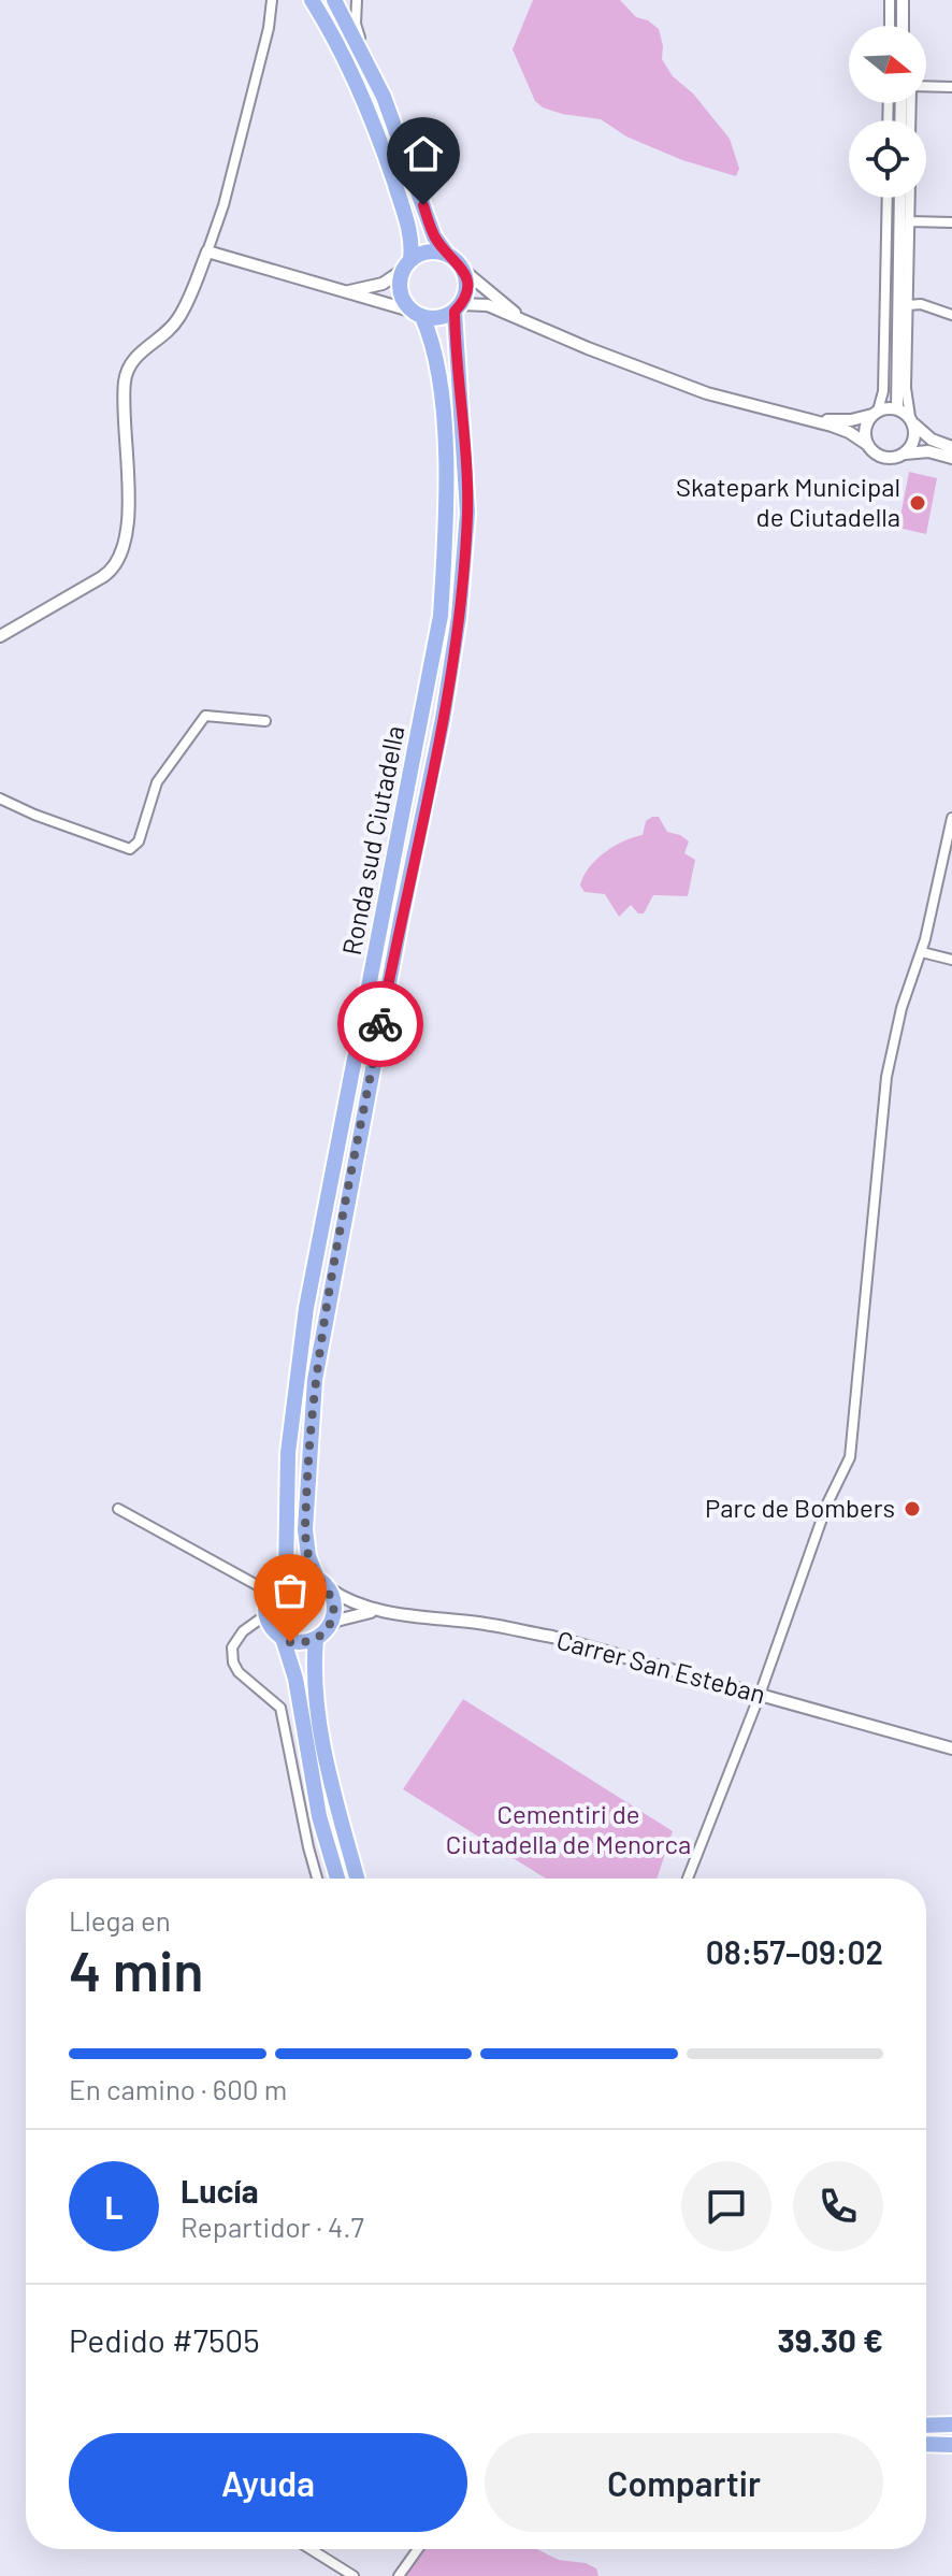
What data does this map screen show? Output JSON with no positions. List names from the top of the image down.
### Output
{
  "streets": {
    "main road": ["Ronda sud Ciutadella"],
    "street": ["Carrer San Esteban"]
  },
  "crossings": [
    ["Ronda sud Ciutadella", "Carrer San Esteban"]
  ],
  "parks": ["Cementiri de Ciutadella de Menorca"],
  "places": ["Skatepark Municipal de Ciutadella", "Parc de Bombers"],
  "north": "right",
  "page": {
    "heading": ["4 min", "Llega en", "08:57–09:02"],
    "panel": [
      "Lucía",
      "Repartidor · 4.7",
      "Pedido #7505",
      "39.30 €"
    ],
    "bar": "En camino · 600 m",
    "round": "L",
    "buttons": ["Ayuda", "Compartir"]
  }
}
